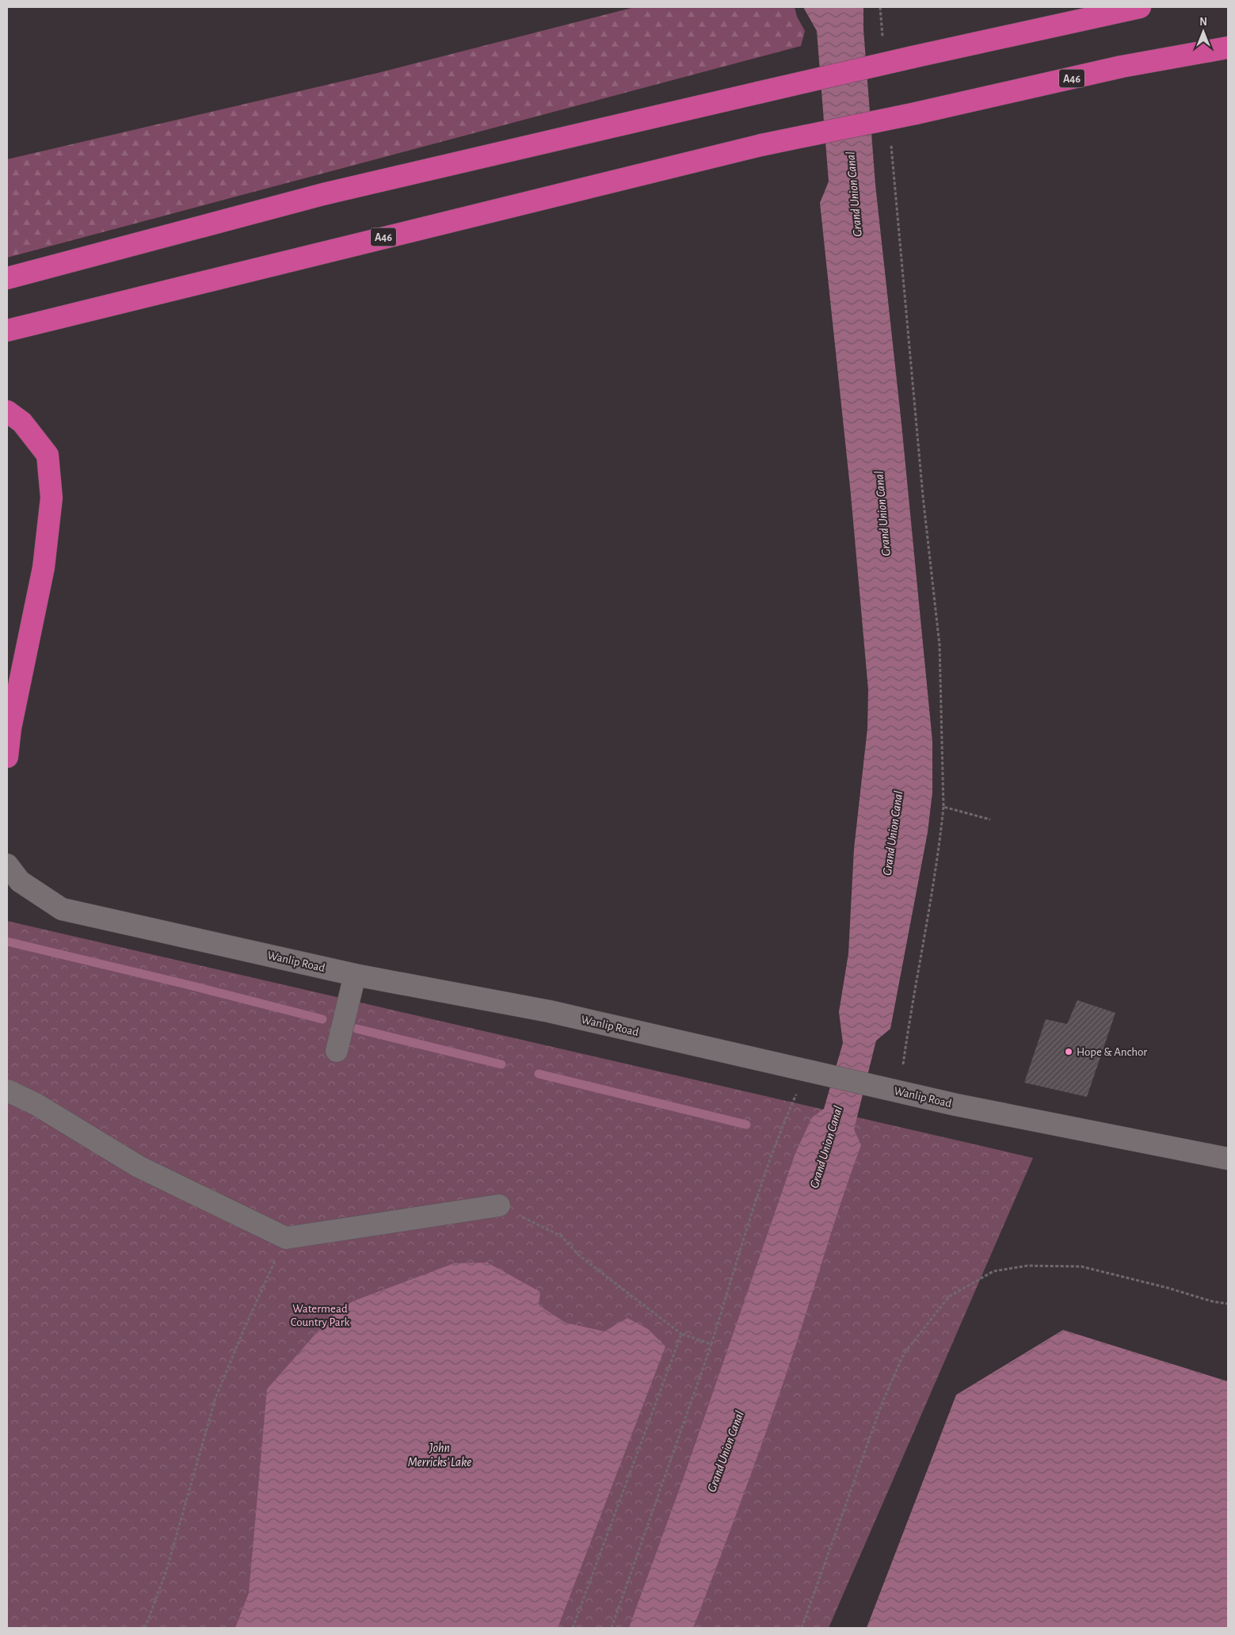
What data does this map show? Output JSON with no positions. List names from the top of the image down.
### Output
{
  "streets": {
    "highway": ["A46"],
    "street": ["Wanlip Road"]
  },
  "water": ["Grand Union Canal", "John Merricks' Lake"],
  "parks": ["Watermead Country Park"],
  "places": ["Hope & Anchor"],
  "north": "top"
}
